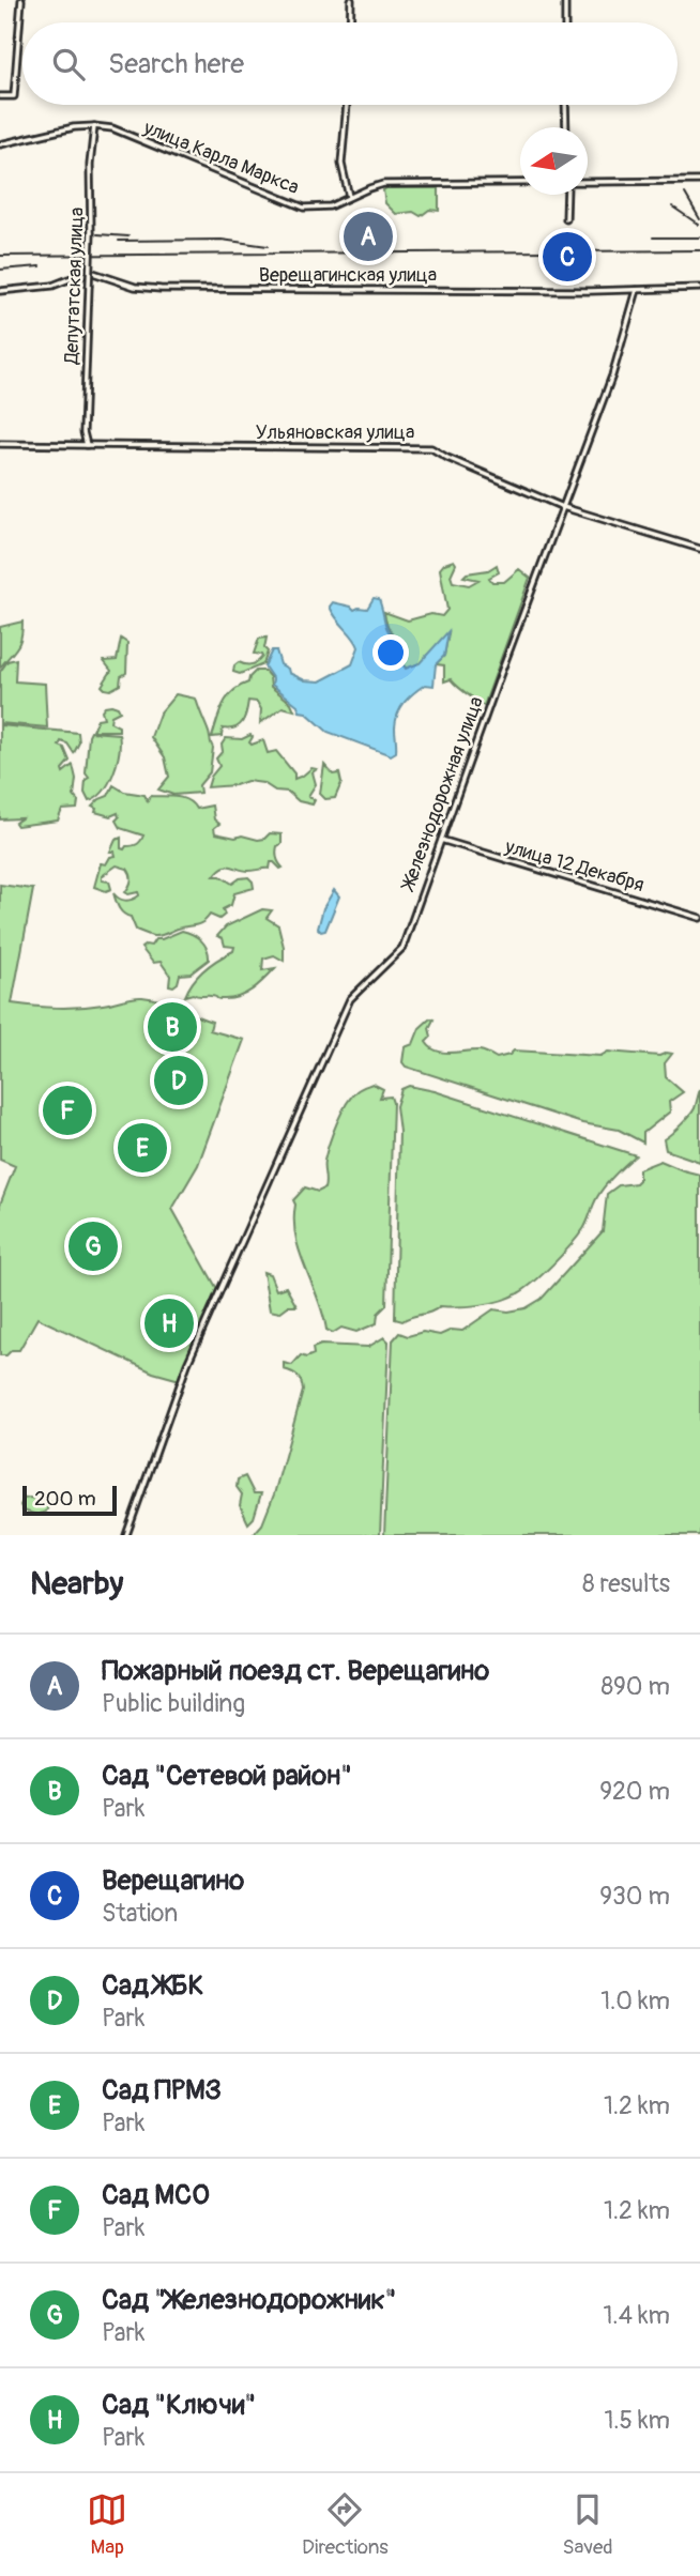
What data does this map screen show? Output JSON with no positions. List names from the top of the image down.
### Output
{
  "streets": {
    "street": [
      "улица Карла Маркса",
      "Верещагинская улица",
      "Депутатская улица",
      "Ульяновская улица",
      "Железнодорожная улица",
      "улица 12 Декабря"
    ]
  },
  "crossings": [
    ["улица Карла Маркса", "Депутатская улица"],
    ["Верещагинская улица", "Железнодорожная улица"],
    ["Депутатская улица", "Ульяновская улица"],
    ["Ульяновская улица", "Железнодорожная улица"],
    ["Железнодорожная улица", "улица 12 Декабря"]
  ],
  "scale_bar": "200 m",
  "north": "left",
  "page": {
    "search": "Search here",
    "pins": [
      "A",
      "C",
      "B",
      "D",
      "F",
      "E",
      "G",
      "H"
    ],
    "scale": "200 m",
    "heading": ["Nearby", "8 results"],
    "list": [
      {
        "mark": "A",
        "name": "Пожарный поезд ст. Верещагино",
        "note": "Public building",
        "value": "890 m"
      },
      {
        "mark": "B",
        "name": "Сад \"Сетевой район\"",
        "note": "Park",
        "value": "920 m"
      },
      {
        "mark": "C",
        "name": "Верещагино",
        "note": "Station",
        "value": "930 m"
      },
      {
        "mark": "D",
        "name": "Сад ЖБК",
        "note": "Park",
        "value": "1.0 km"
      },
      {
        "mark": "E",
        "name": "Сад ПРМЗ",
        "note": "Park",
        "value": "1.2 km"
      },
      {
        "mark": "F",
        "name": "Сад МСО",
        "note": "Park",
        "value": "1.2 km"
      },
      {
        "mark": "G",
        "name": "Сад \"Железнодорожник\"",
        "note": "Park",
        "value": "1.4 km"
      },
      {
        "mark": "H",
        "name": "Сад \"Ключи\"",
        "note": "Park",
        "value": "1.5 km"
      }
    ],
    "nav": ["Map", "Directions", "Saved"]
  }
}
